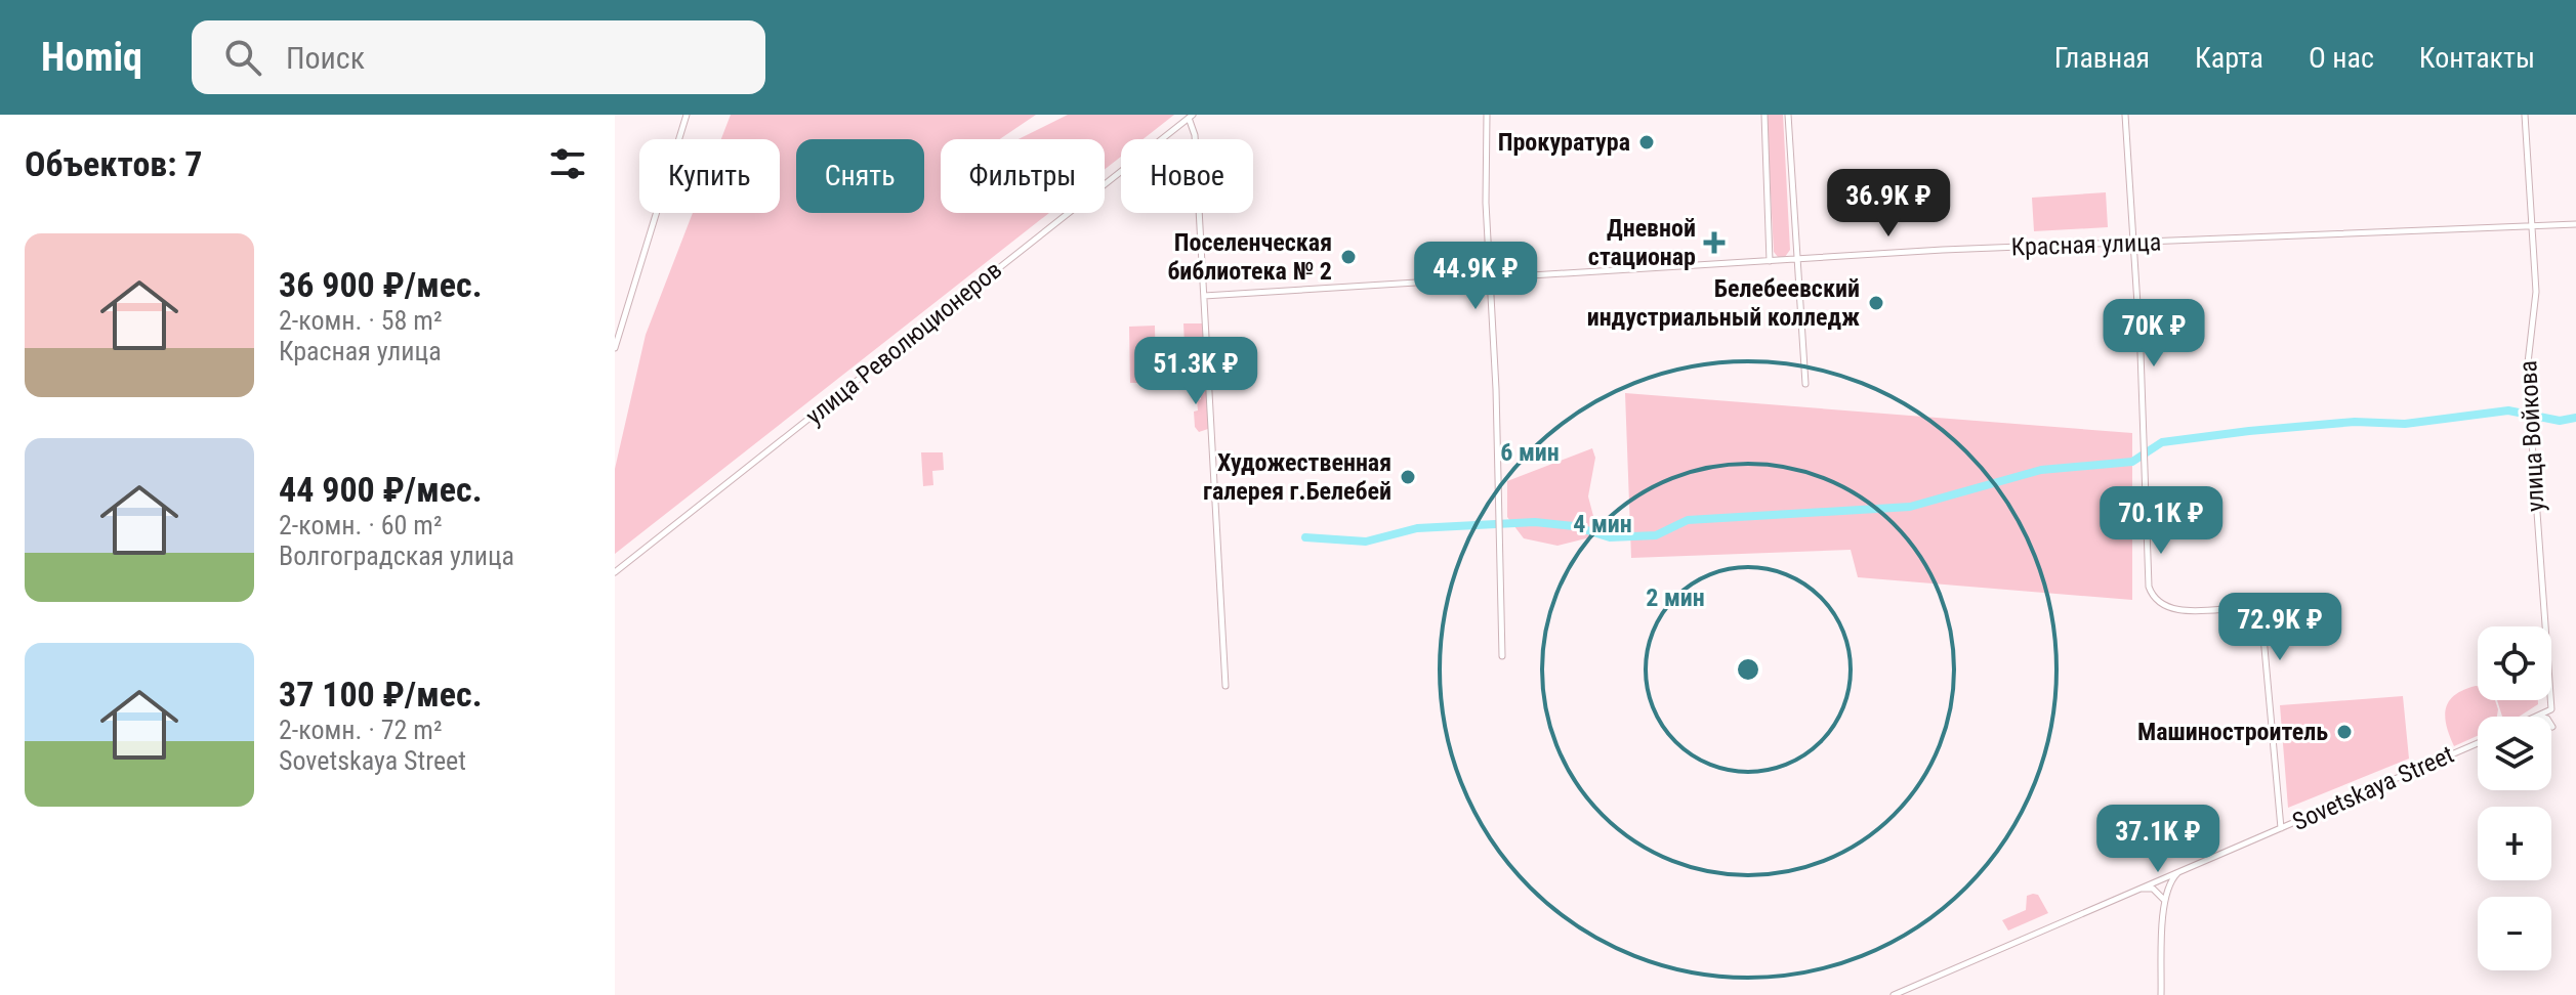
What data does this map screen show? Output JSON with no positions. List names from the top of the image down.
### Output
{
  "streets": {
    "main road": [
      "Красная улица",
      "улица Революционеров",
      "улица Войкова",
      "Sovetskaya Street"
    ]
  },
  "crossings": [
    ["Красная улица", "улица Войкова"]
  ],
  "places": {
    "other": [
      "Прокуратура",
      "Поселенческая библиотека № 2",
      "Белебеевский индустриальный колледж",
      "Художественная галерея г.Белебей",
      "Машиностроитель"
    ],
    "health": ["Дневной стационар"]
  },
  "page": {
    "header": "Homiq",
    "search": "Поиск",
    "nav": [
      "Главная",
      "Карта",
      "О нас",
      "Контакты"
    ],
    "heading": "Объектов: 7",
    "chip": [
      "Купить",
      "Снять",
      "Фильтры",
      "Новое"
    ],
    "price": [
      "36.9K ₽",
      "44.9K ₽",
      "70K ₽",
      "51.3K ₽",
      "70.1K ₽",
      "72.9K ₽",
      "37.1K ₽"
    ],
    "list": [
      {
        "name": "36 900 ₽/мес.",
        "note": "2-комн. · 58 m² · Красная улица"
      },
      {
        "name": "44 900 ₽/мес.",
        "note": "2-комн. · 60 m² · Волгоградская улица"
      },
      {
        "name": "37 100 ₽/мес.",
        "note": "2-комн. · 72 m² · Sovetskaya Street"
      }
    ],
    "map_buttons": ["+", "−"]
  },
  "rings": ["6 мин", "4 мин", "2 мин"]
}
